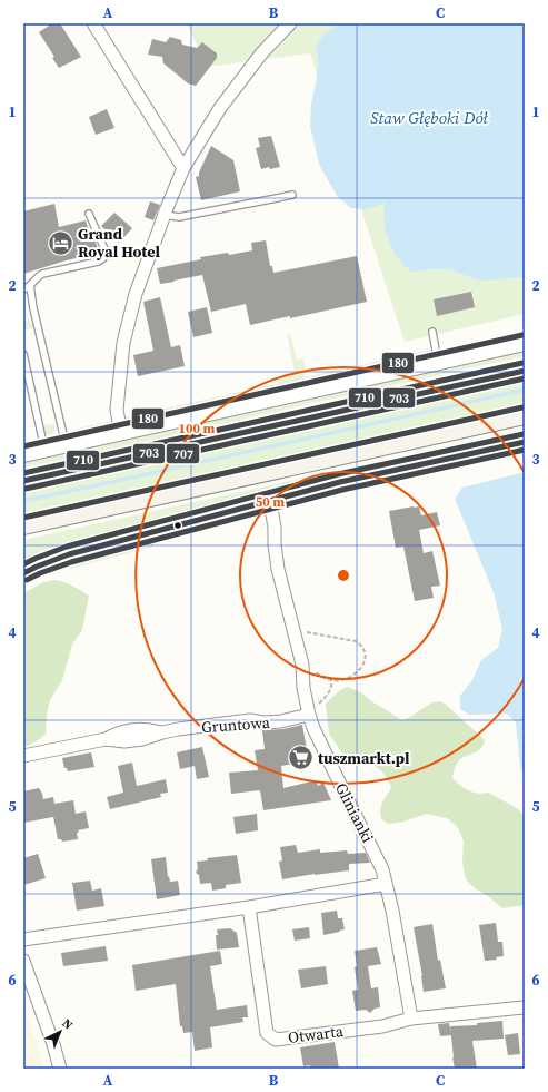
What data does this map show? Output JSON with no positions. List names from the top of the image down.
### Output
{
  "streets": {
    "street": ["Gruntowa", "Glinianki", "Otwarta"]
  },
  "crossings": [
    ["Gruntowa", "Glinianki"],
    ["Glinianki", "Otwarta"]
  ],
  "water": ["Staw Głęboki Dół"],
  "places": {
    "hotel": ["Grand Royal Hotel"],
    "supermarket": ["tuszmarkt.pl"]
  },
  "lines": [
    "transit line 180",
    "transit line 710",
    "transit line 703",
    "transit line 707"
  ],
  "north": "top right",
  "grid": {
    "columns": ["A", "B", "C"],
    "rows": [
      "1",
      "2",
      "3",
      "4",
      "5",
      "6"
    ]
  },
  "rings": ["100 m", "50 m"]
}
